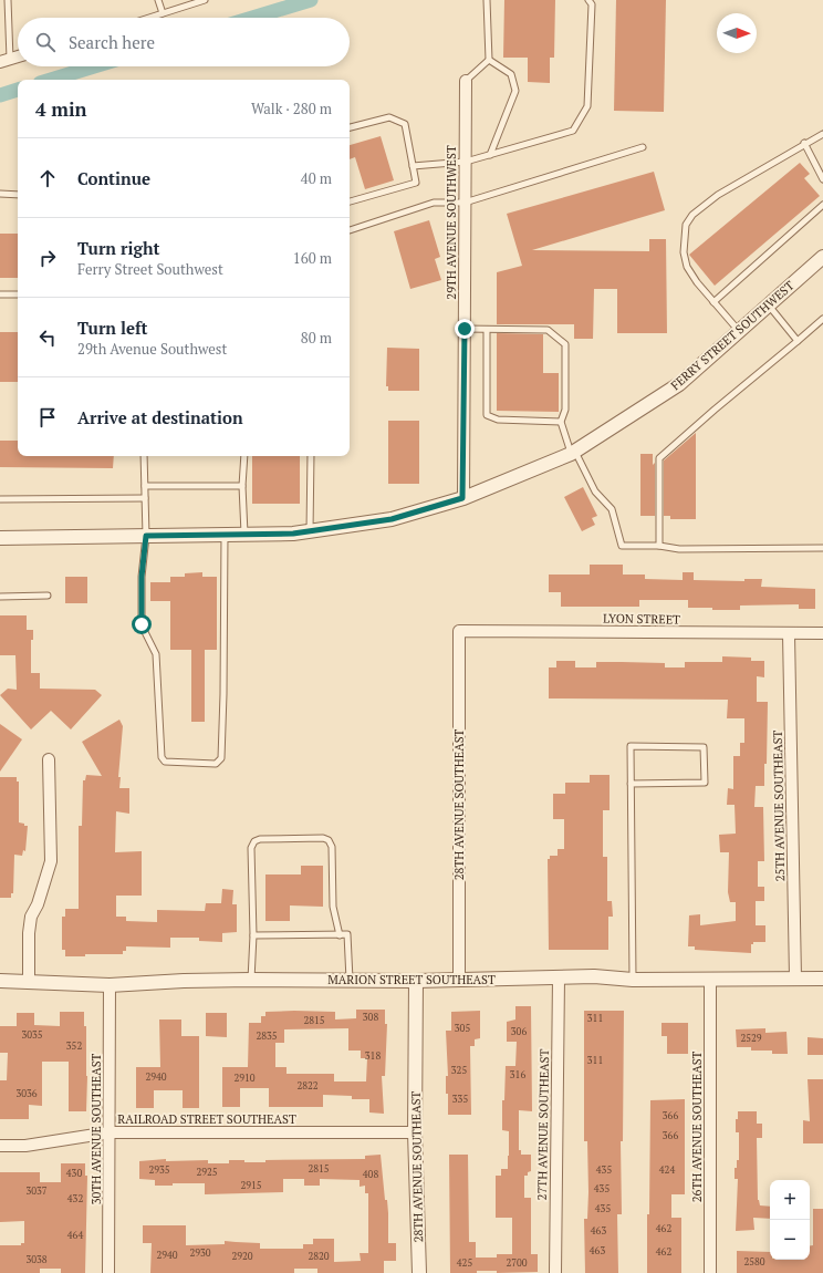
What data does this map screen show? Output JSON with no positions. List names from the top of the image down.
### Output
{
  "streets": {
    "street": [
      "29TH AVENUE SOUTHWEST",
      "FERRY STREET SOUTHWEST",
      "LYON STREET",
      "28TH AVENUE SOUTHEAST",
      "25TH AVENUE SOUTHEAST",
      "MARION STREET SOUTHEAST",
      "RAILROAD STREET SOUTHEAST",
      "27TH AVENUE SOUTHEAST",
      "26TH AVENUE SOUTHEAST",
      "30TH AVENUE SOUTHEAST"
    ]
  },
  "crossings": [
    ["29TH AVENUE SOUTHWEST", "FERRY STREET SOUTHWEST"],
    ["LYON STREET", "28TH AVENUE SOUTHEAST"],
    ["LYON STREET", "25TH AVENUE SOUTHEAST"],
    ["28TH AVENUE SOUTHEAST", "MARION STREET SOUTHEAST"],
    ["28TH AVENUE SOUTHEAST", "RAILROAD STREET SOUTHEAST"],
    ["25TH AVENUE SOUTHEAST", "MARION STREET SOUTHEAST"],
    ["MARION STREET SOUTHEAST", "27TH AVENUE SOUTHEAST"],
    ["MARION STREET SOUTHEAST", "26TH AVENUE SOUTHEAST"],
    ["MARION STREET SOUTHEAST", "30TH AVENUE SOUTHEAST"],
    ["RAILROAD STREET SOUTHEAST", "30TH AVENUE SOUTHEAST"]
  ],
  "house_numbers": [
    "308",
    "311",
    "2815",
    "305",
    "306",
    "3035",
    "2835",
    "2529",
    "352",
    "318",
    "311",
    "325",
    "316",
    "2940",
    "2910",
    "2822",
    "3036",
    "335",
    "366",
    "366",
    "2815",
    "2935",
    "435",
    "424",
    "2925",
    "430",
    "408",
    "2915",
    "435",
    "3037",
    "432",
    "435",
    "462",
    "463",
    "464",
    "463",
    "462",
    "2930",
    "2940",
    "2920",
    "2820",
    "3038",
    "2580",
    "425",
    "2700"
  ],
  "north": "right",
  "page": {
    "search": "Search here",
    "heading": ["4 min", "Walk · 280 m"],
    "list": [
      ["Continue", "40 m"],
      ["Turn right", "Ferry Street Southwest", "160 m"],
      ["Turn left", "29th Avenue Southwest", "80 m"],
      "Arrive at destination"
    ],
    "map_buttons": ["+", "−"]
  }
}
